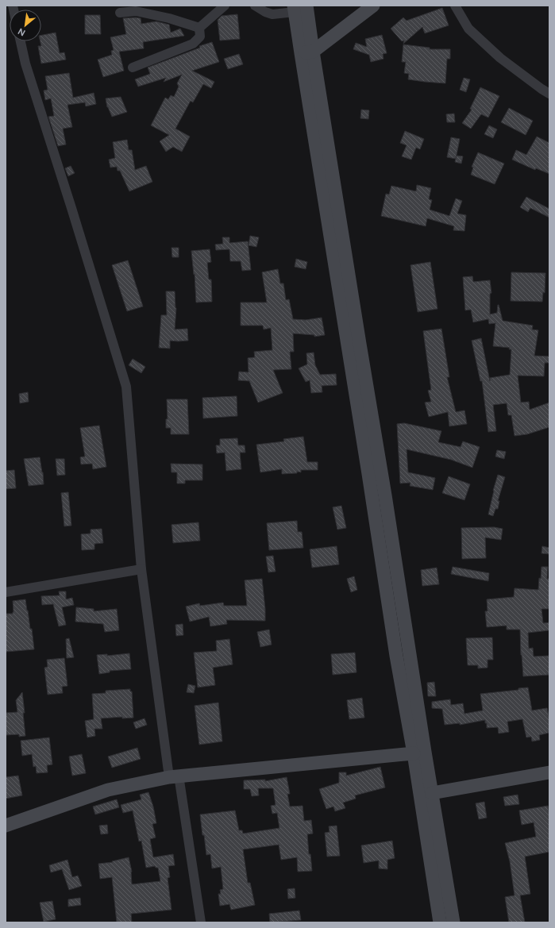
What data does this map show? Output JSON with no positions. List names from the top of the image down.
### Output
{
  "north": "bottom left"
}
